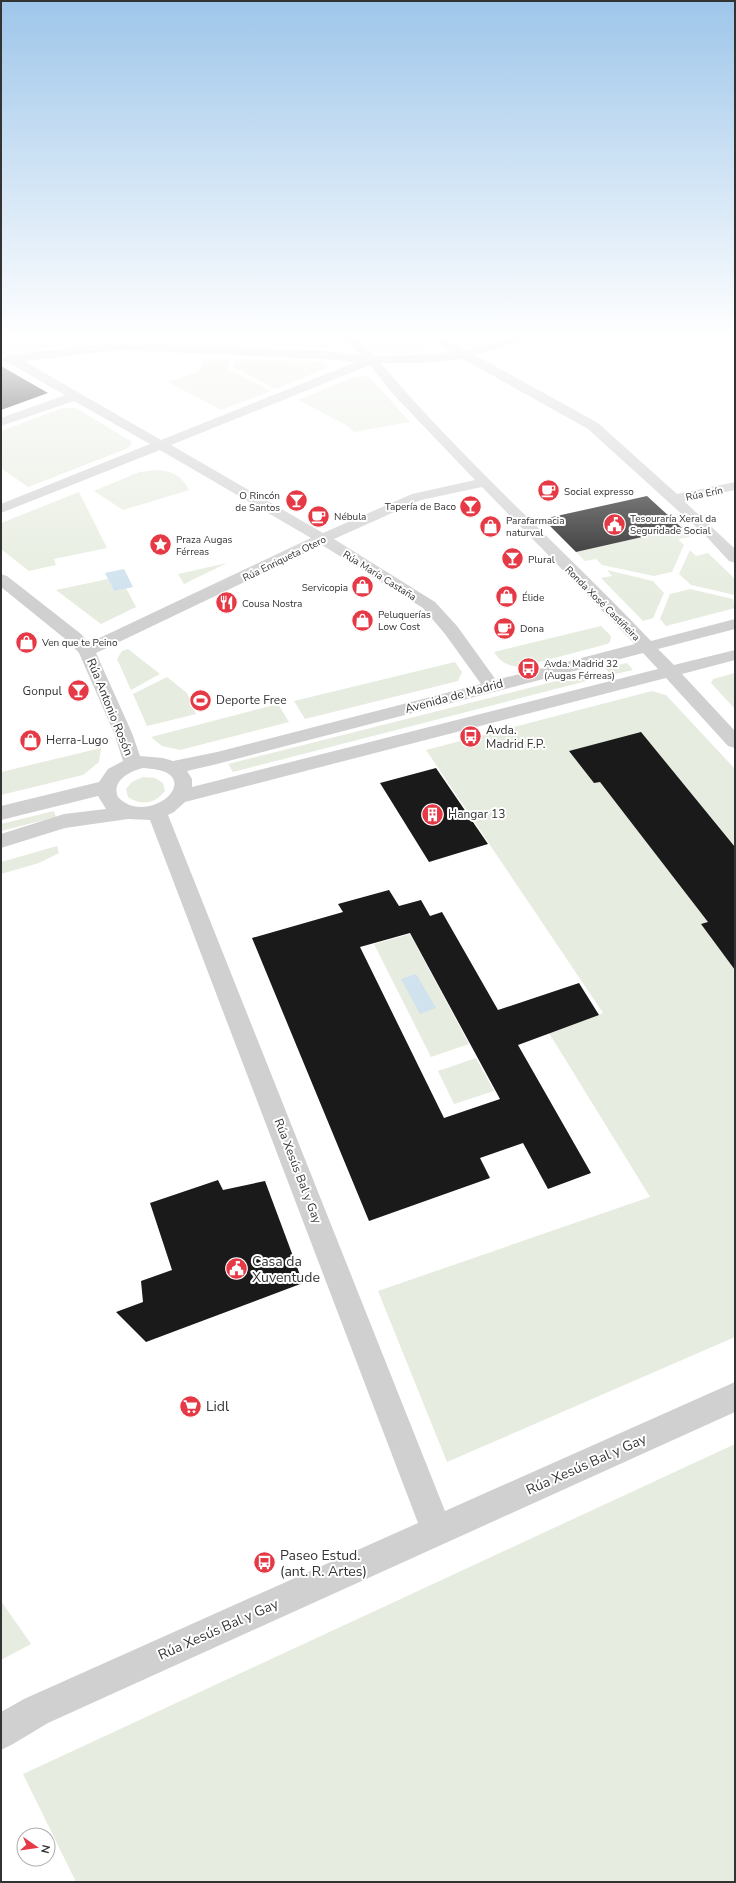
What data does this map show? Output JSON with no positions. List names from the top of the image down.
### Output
{
  "streets": {
    "street": [
      "Rúa Erín",
      "Rúa Enriqueta Otero",
      "Rúa María Castaña",
      "Ronda Xosé Castiñeira",
      "Avenida de Madrid",
      "Rúa Antonio Rosón",
      "Rúa Xesús Bal y Gay"
    ]
  },
  "crossings": [
    ["Rúa Enriqueta Otero", "Rúa María Castaña"],
    ["Rúa Enriqueta Otero", "Ronda Xosé Castiñeira"],
    ["Rúa Enriqueta Otero", "Rúa Antonio Rosón"],
    ["Rúa María Castaña", "Avenida de Madrid"],
    ["Ronda Xosé Castiñeira", "Avenida de Madrid"],
    ["Avenida de Madrid", "Rúa Antonio Rosón"],
    ["Avenida de Madrid", "Rúa Xesús Bal y Gay"],
    ["Rúa Antonio Rosón", "Rúa Xesús Bal y Gay"]
  ],
  "places": {
    "cafe": ["Social expresso", "Nébula", "Dona"],
    "bar": [
      "O Rincón de Santos",
      "Tapería de Baco",
      "Plural",
      "Gonpul"
    ],
    "public building": ["Tesouraría Xeral da Seguridade Social", "Casa da Xuventude"],
    "shop": [
      "Parafarmacia naturval",
      "Servicopia",
      "Élide",
      "Peluquerías Low Cost",
      "Ven que te Peino",
      "Herra-Lugo"
    ],
    "place": ["Praza Augas Férreas"],
    "restaurant": ["Cousa Nostra"],
    "bus stop": ["Avda. Madrid 32 (Augas Férreas)", "Avda. Madrid F.P.", "Paseo Estud. (ant. R. Artes)"],
    "sports": ["Deporte Free"],
    "building": ["Hangar 13"],
    "supermarket": ["Lidl"]
  },
  "north": "right"
}
